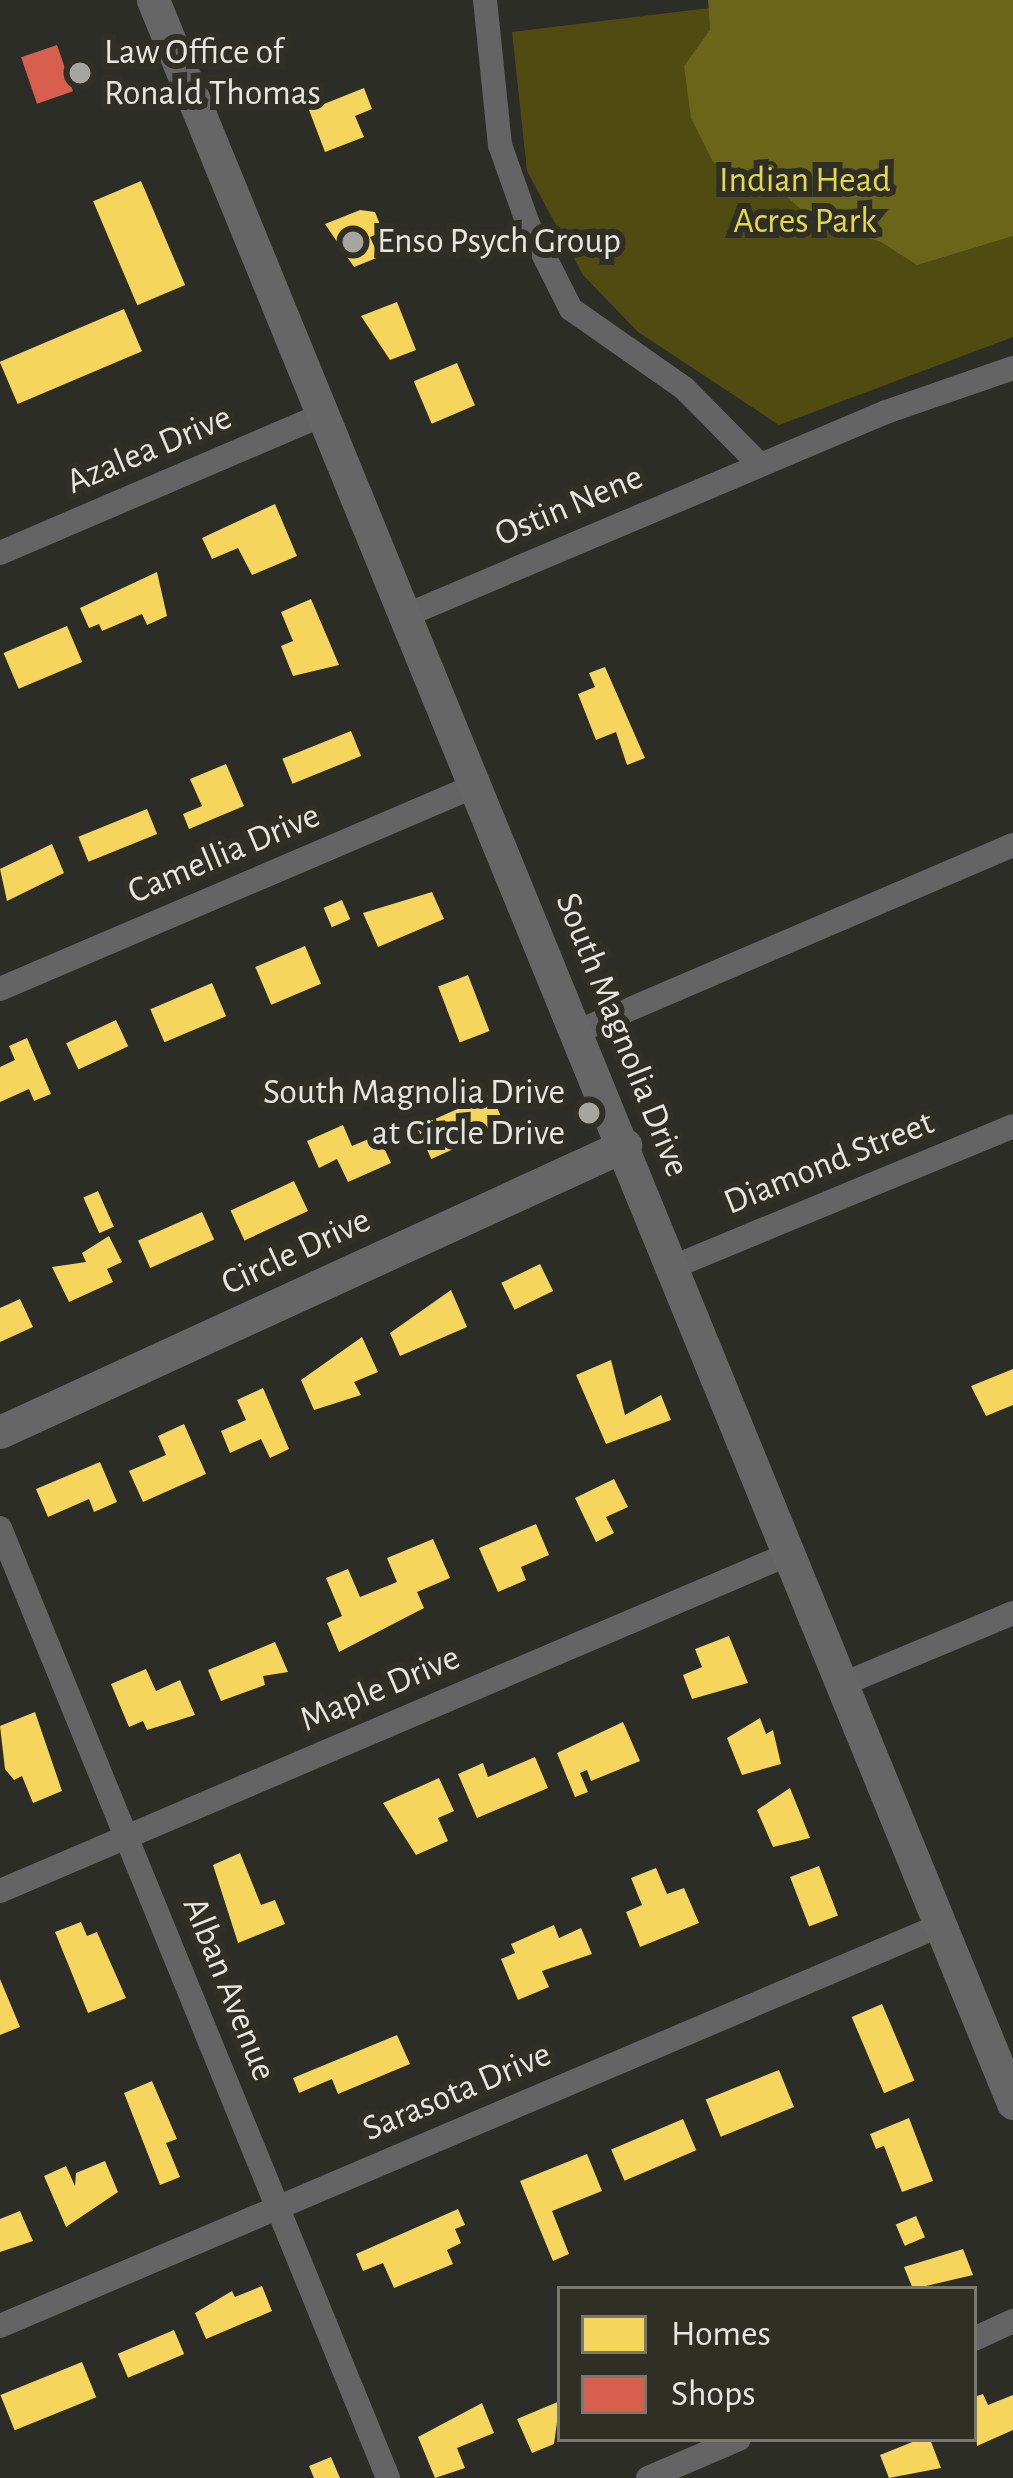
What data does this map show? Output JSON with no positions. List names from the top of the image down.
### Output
{
  "streets": {
    "main road": ["South Magnolia Drive", "Circle Drive"],
    "street": [
      "Azalea Drive",
      "Ostin Nene",
      "Camellia Drive",
      "Diamond Street",
      "Maple Drive",
      "Alban Avenue",
      "Sarasota Drive"
    ]
  },
  "crossings": [
    ["Azalea Drive", "South Magnolia Drive"],
    ["Ostin Nene", "South Magnolia Drive"],
    ["Camellia Drive", "South Magnolia Drive"],
    ["South Magnolia Drive", "Diamond Street"],
    ["South Magnolia Drive", "Circle Drive"],
    ["South Magnolia Drive", "Maple Drive"],
    ["South Magnolia Drive", "Sarasota Drive"],
    ["Maple Drive", "Alban Avenue"],
    ["Alban Avenue", "Sarasota Drive"]
  ],
  "parks": ["Indian Head Acres Park"],
  "places": ["Law Office of Ronald Thomas", "Enso Psych Group", "South Magnolia Drive at Circle Drive"],
  "legend": ["Homes", "Shops"]
}
